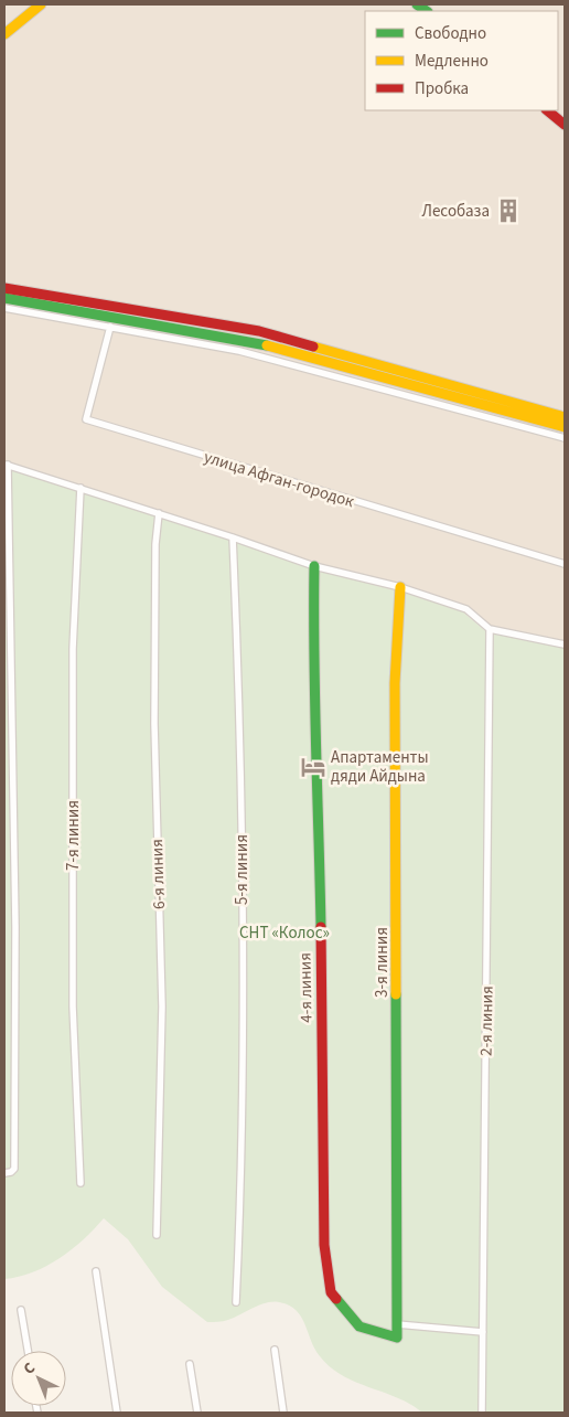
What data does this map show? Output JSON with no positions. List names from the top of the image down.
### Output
{
  "streets": {
    "street": [
      "улица Афган-городок",
      "7-я линия",
      "5-я линия",
      "6-я линия",
      "3-я линия",
      "4-я линия",
      "2-я линия"
    ]
  },
  "crossings": [
    ["3-я линия", "4-я линия"]
  ],
  "parks": ["СНТ «Колос»"],
  "places": {
    "building": ["Лесобаза"],
    "hotel": ["Апартаменты дяди Айдына"]
  },
  "legend": ["Свободно", "Медленно", "Пробка"],
  "north": "top left"
}
